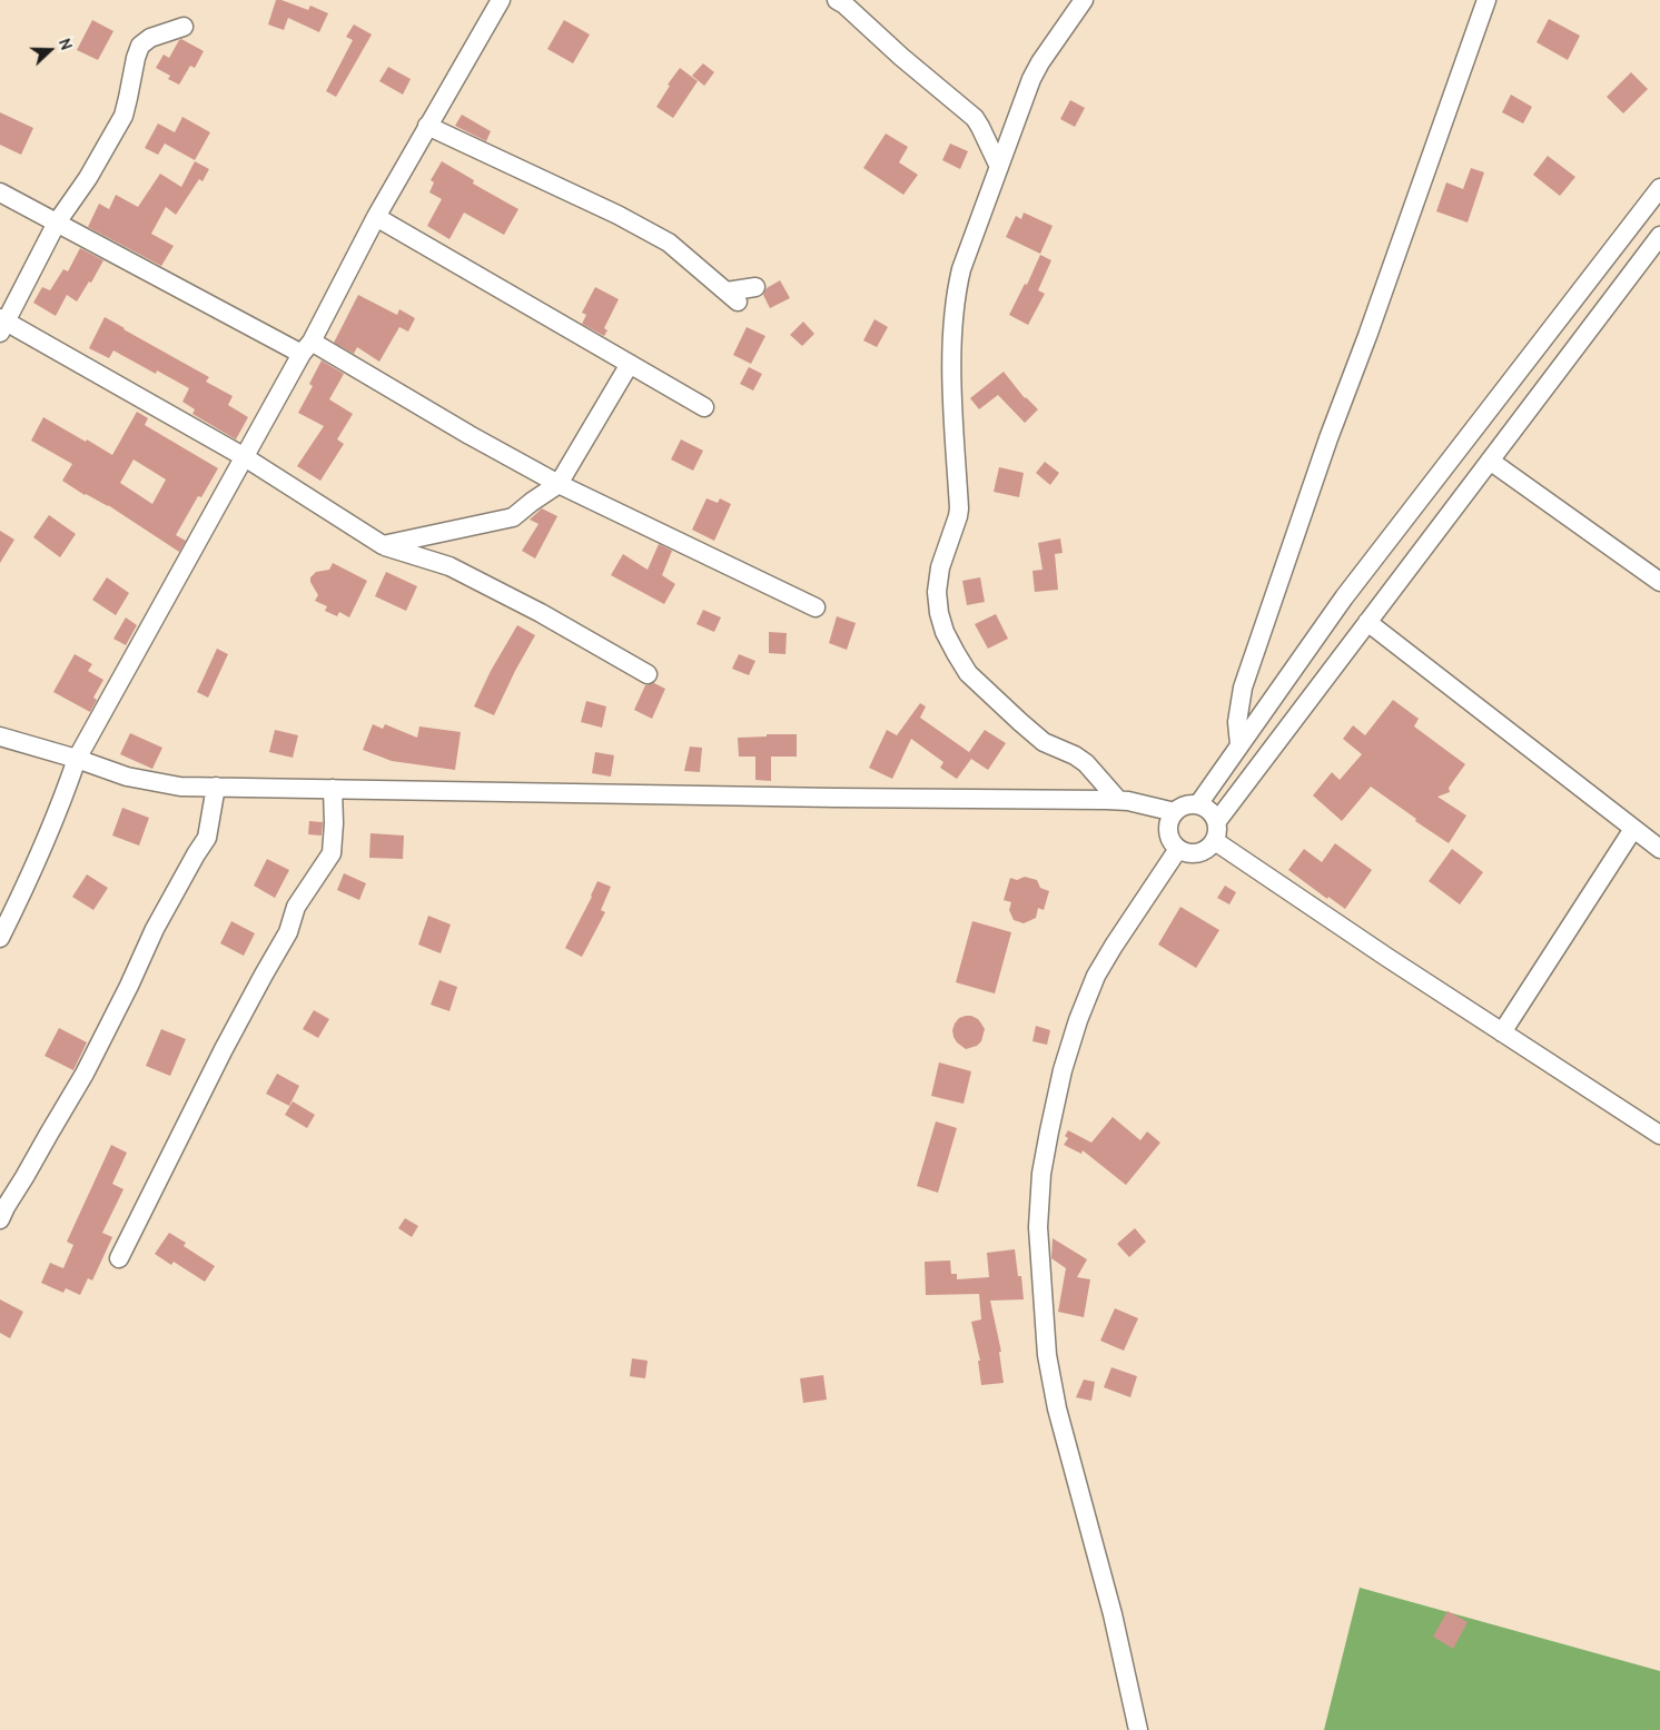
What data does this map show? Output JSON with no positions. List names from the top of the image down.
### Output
{
  "north": "right"
}
